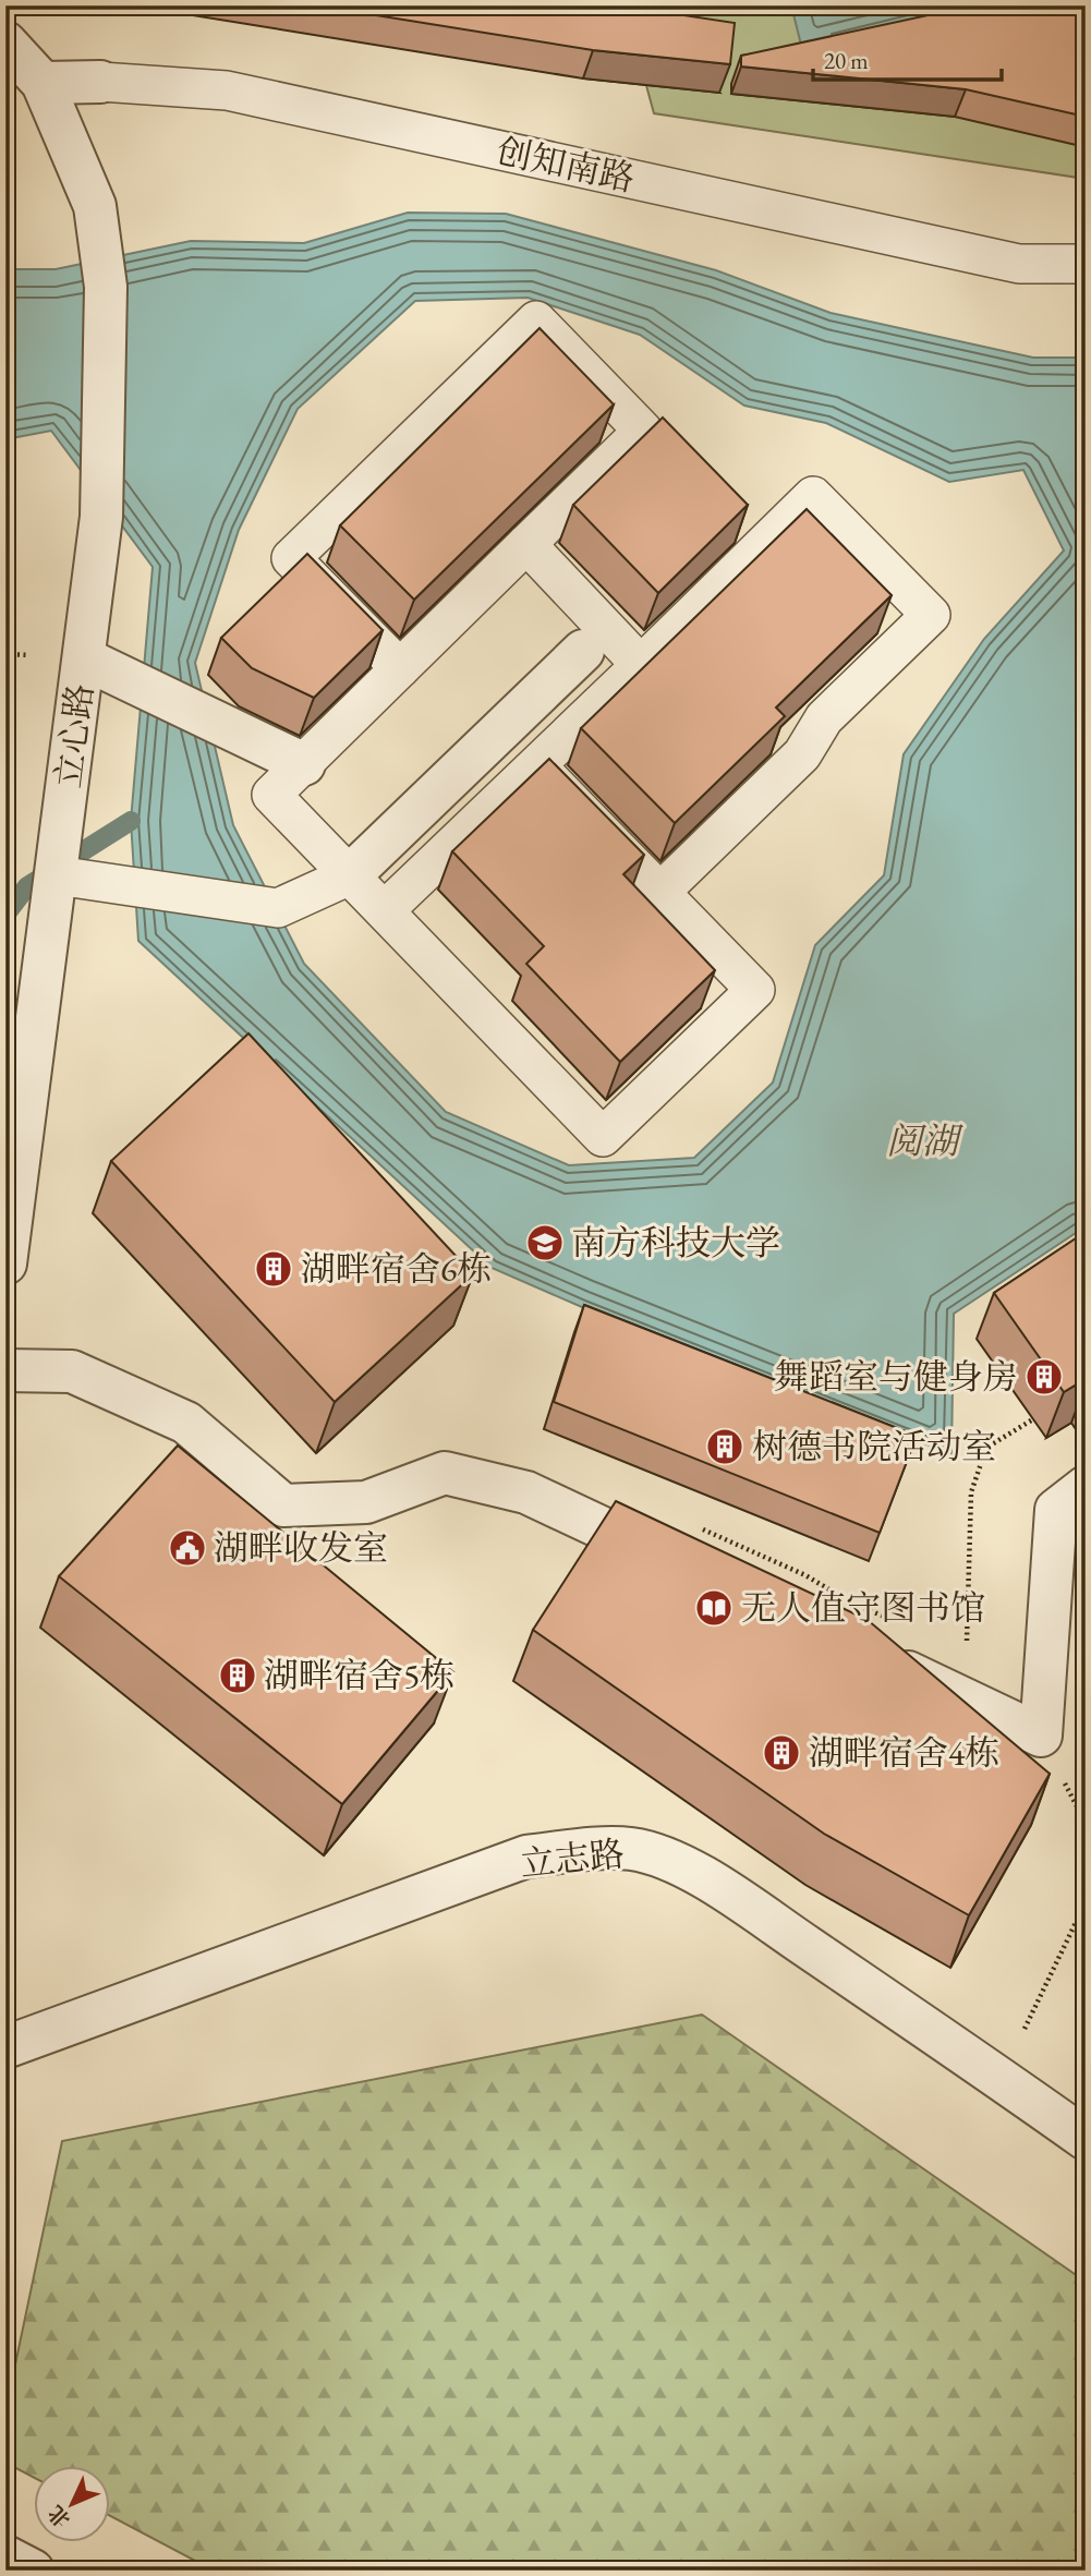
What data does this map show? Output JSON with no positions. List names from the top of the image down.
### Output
{
  "streets": {
    "street": ["创知南路", "立心路", "立志路"]
  },
  "crossings": [
    ["创知南路", "立心路"]
  ],
  "water": ["阅湖"],
  "places": {
    "school or university": ["南方科技大学"],
    "building": [
      "湖畔宿舍6栋",
      "舞蹈室与健身房",
      "树德书院活动室",
      "湖畔宿舍5栋",
      "湖畔宿舍4栋"
    ],
    "public building": ["湖畔收发室"],
    "library": ["无人值守图书馆"]
  },
  "scale_bar": "20 m",
  "north": "bottom left"
}
